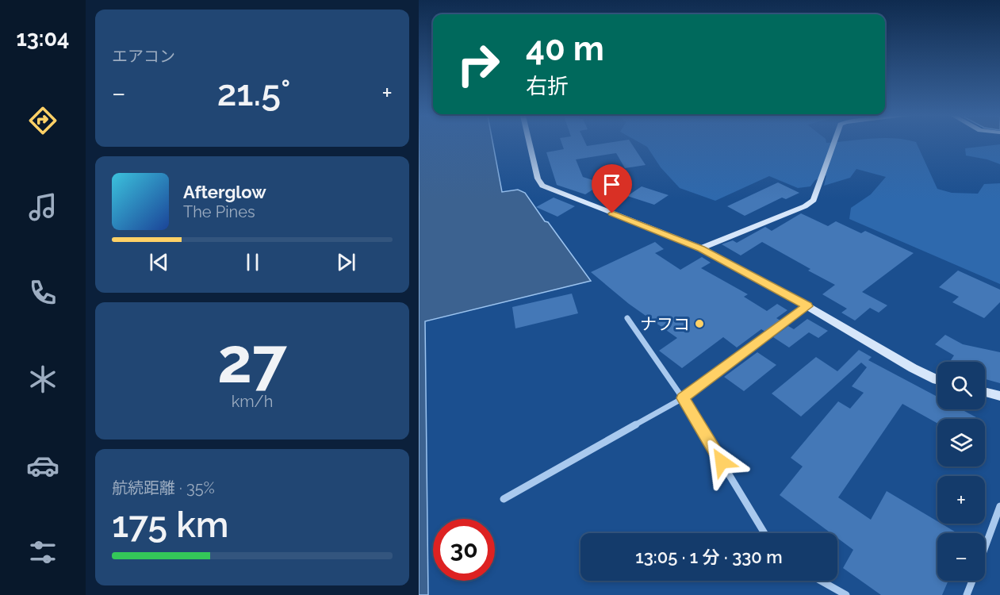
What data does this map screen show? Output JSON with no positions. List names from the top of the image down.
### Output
{
  "places": ["ナフコ"],
  "page": {
    "tabs": "13:04",
    "tile": [
      "エアコン",
      ["27", "km/h"],
      ["航続距離 · 35%", "175 km"]
    ],
    "turn": ["40 m", "右折"],
    "heat": ["−", "21.5°", "+"],
    "song": ["Afterglow", "The Pines"],
    "map_buttons": ["+", "−"],
    "limit": "30",
    "trip": "13:05 · 1 分 · 330 m"
  }
}
